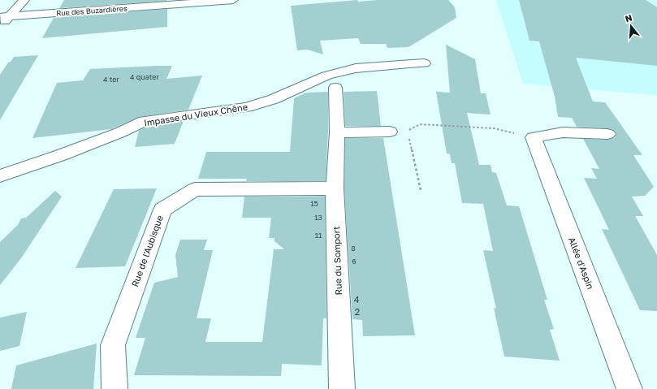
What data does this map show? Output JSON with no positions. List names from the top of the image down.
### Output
{
  "streets": {
    "street": [
      "Rue des Buzardières",
      "Impasse du Vieux Chêne",
      "Rue de l'Aubisque",
      "Rue du Somport",
      "Allée d'Aspin"
    ]
  },
  "crossings": [
    ["Rue de l'Aubisque", "Rue du Somport"]
  ],
  "house_numbers": [
    "4 quater",
    "4 ter",
    "15",
    "13",
    "11",
    "8",
    "6",
    "4",
    "2"
  ],
  "north": "top"
}
